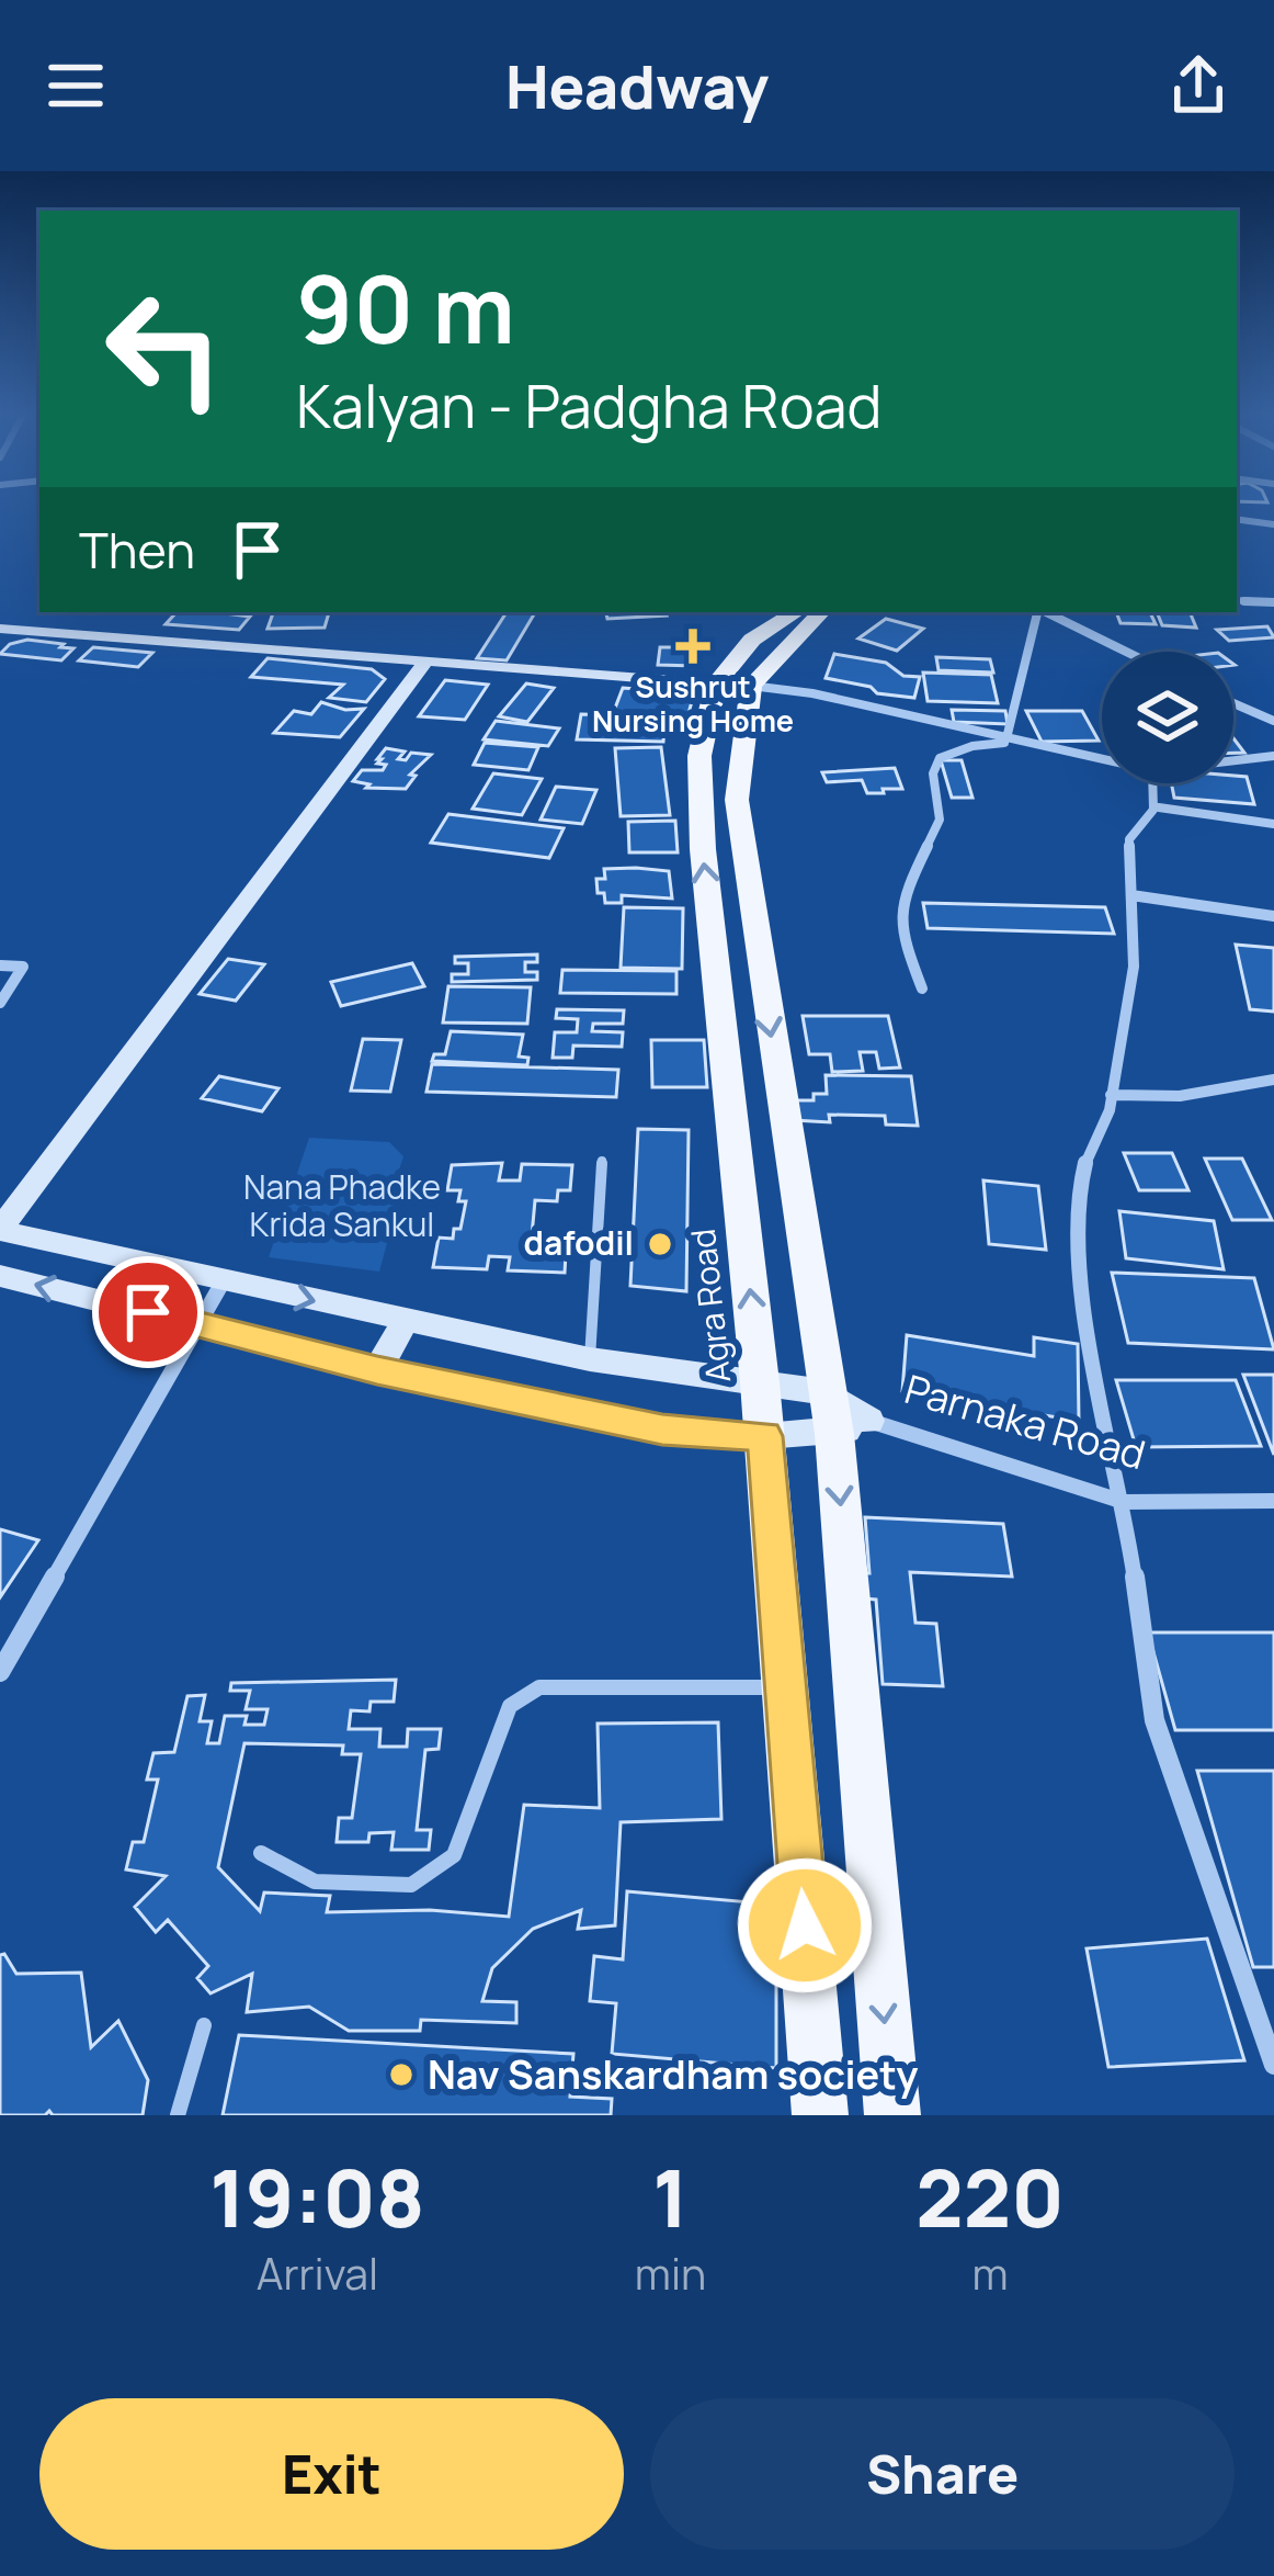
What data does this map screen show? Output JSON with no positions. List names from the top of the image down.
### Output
{
  "streets": {
    "main road": ["Agra Road"],
    "street": ["Parnaka Road"]
  },
  "parks": ["Nana Phadke Krida Sankul"],
  "places": {
    "health": ["Sushrut Nursing Home"],
    "other": ["dafodil", "Nav Sanskardham society"]
  },
  "page": {
    "header": "Headway",
    "turn": ["90 m", "Kalyan - Padgha Road"],
    "then": "Then",
    "eta": [
      "19:08",
      "Arrival",
      "1",
      "min",
      "220",
      "m"
    ],
    "buttons": ["Exit", "Share"]
  }
}
